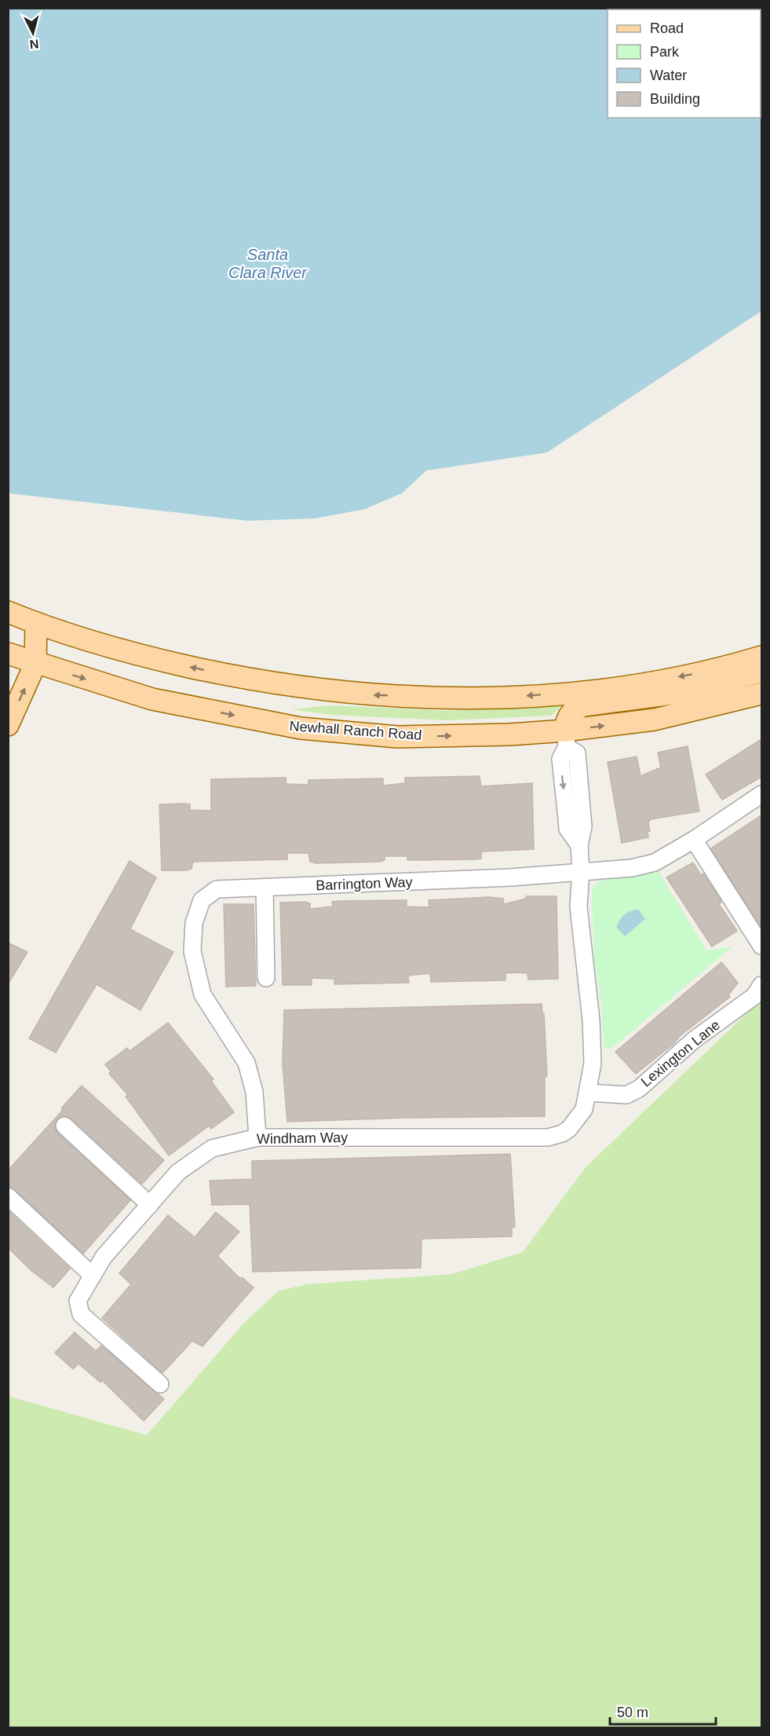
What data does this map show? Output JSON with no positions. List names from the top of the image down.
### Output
{
  "streets": {
    "main road": ["Newhall Ranch Road"],
    "street": ["Barrington Way", "Lexington Lane", "Windham Way"]
  },
  "crossings": [
    ["Barrington Way", "Windham Way"],
    ["Lexington Lane", "Windham Way"]
  ],
  "water": ["Santa Clara River"],
  "legend": [
    "Road",
    "Park",
    "Water",
    "Building"
  ],
  "scale_bar": "50 m",
  "north": "bottom"
}
